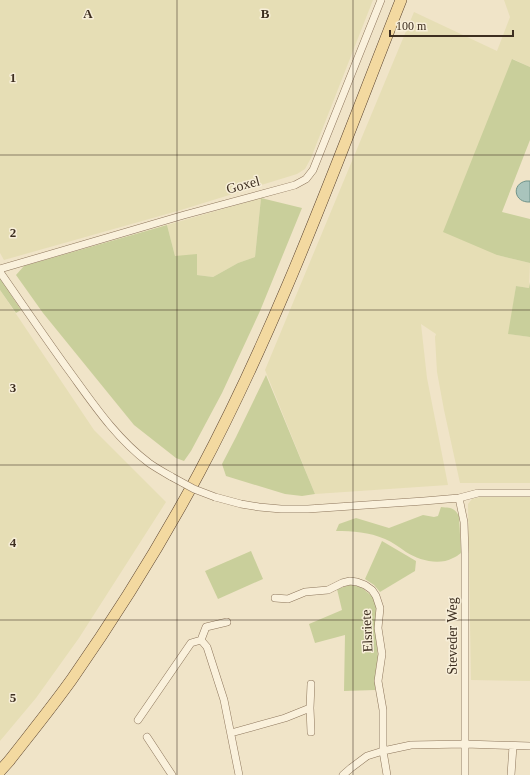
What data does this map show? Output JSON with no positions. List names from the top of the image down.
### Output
{
  "streets": {
    "street": ["Goxel", "Elsriete", "Steveder Weg"]
  },
  "scale_bar": "100 m",
  "grid": {
    "columns": ["A", "B"],
    "rows": [
      "1",
      "2",
      "3",
      "4",
      "5"
    ]
  }
}
